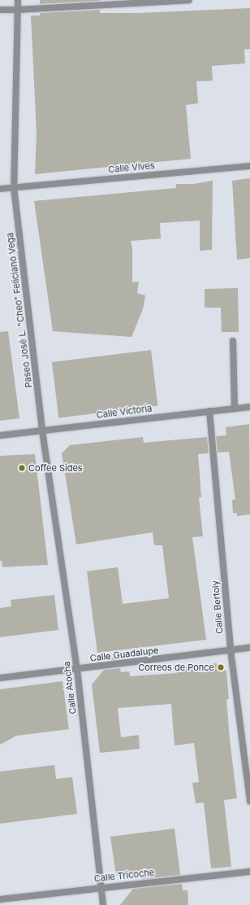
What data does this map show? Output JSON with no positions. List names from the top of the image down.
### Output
{
  "streets": {
    "street": [
      "Calle Vives",
      "Paseo José L. \"Cheo\" Feliciano Vega",
      "Calle Victoria",
      "Calle Bertoly",
      "Calle Guadalupe",
      "Calle Atocha",
      "Calle Tricoche"
    ]
  },
  "crossings": [
    ["Calle Vives", "Paseo José L. \"Cheo\" Feliciano Vega"],
    ["Paseo José L. \"Cheo\" Feliciano Vega", "Calle Victoria"],
    ["Paseo José L. \"Cheo\" Feliciano Vega", "Calle Atocha"],
    ["Calle Victoria", "Calle Bertoly"],
    ["Calle Victoria", "Calle Atocha"],
    ["Calle Bertoly", "Calle Guadalupe"],
    ["Calle Guadalupe", "Calle Atocha"],
    ["Calle Atocha", "Calle Tricoche"]
  ],
  "places": ["Coffee Sides", "Correos de Ponce"]
}
